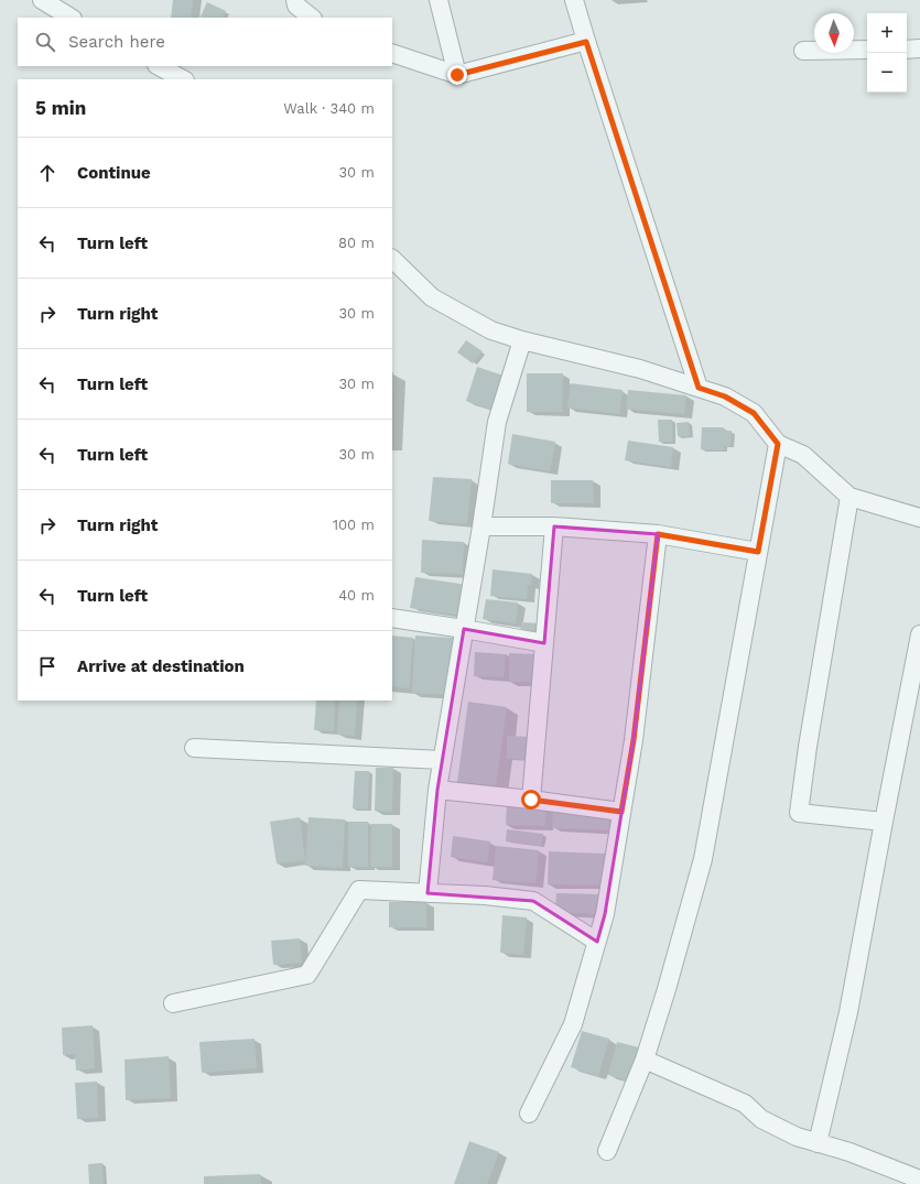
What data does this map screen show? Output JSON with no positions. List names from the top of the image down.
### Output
{
  "north": "bottom",
  "page": {
    "map_buttons": ["+", "−"],
    "search": "Search here",
    "heading": ["5 min", "Walk · 340 m"],
    "list": [
      ["Continue", "30 m"],
      ["Turn left", "80 m"],
      ["Turn right", "30 m"],
      ["Turn left", "30 m"],
      ["Turn left", "30 m"],
      ["Turn right", "100 m"],
      ["Turn left", "40 m"],
      "Arrive at destination"
    ]
  }
}
